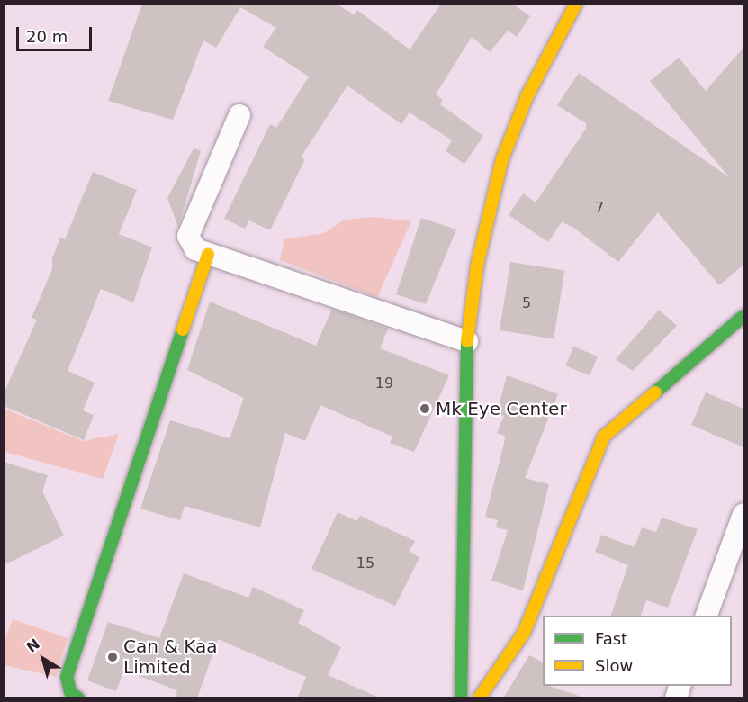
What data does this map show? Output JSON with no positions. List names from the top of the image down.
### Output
{
  "places": ["Mk Eye Center", "Can & Kaa Limited"],
  "house_numbers": [
    "7",
    "5",
    "19",
    "15"
  ],
  "legend": ["Fast", "Slow"],
  "scale_bar": "20 m",
  "north": "top left"
}
